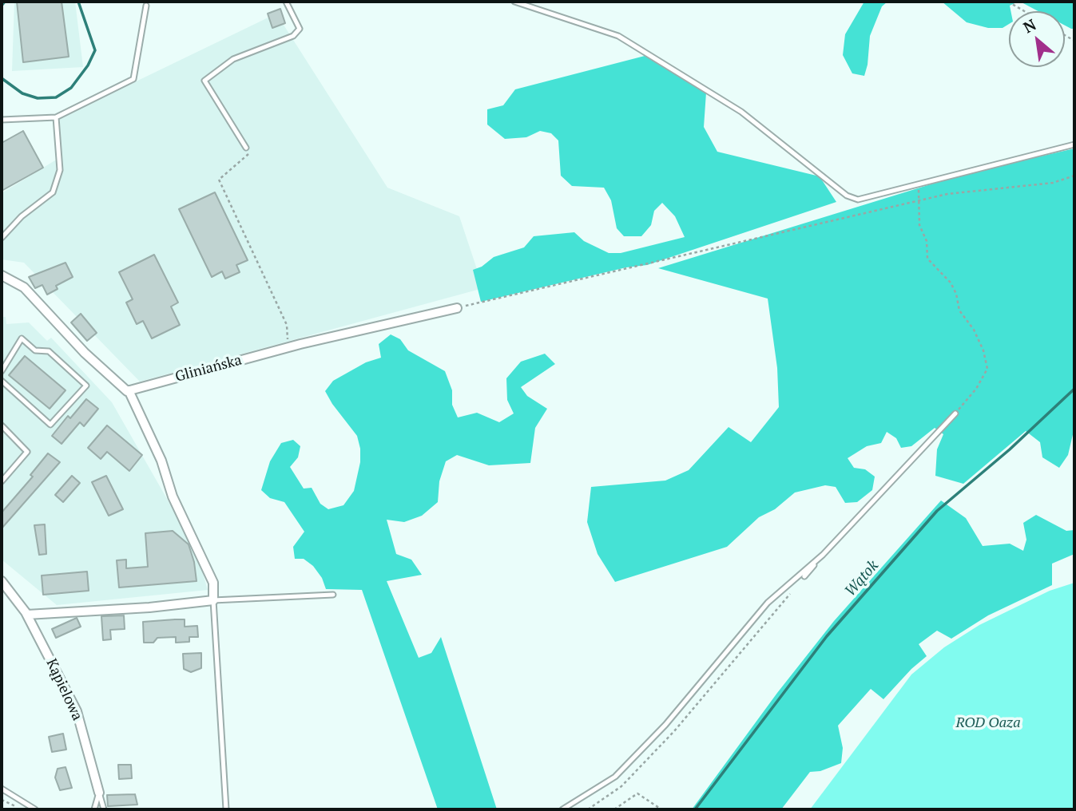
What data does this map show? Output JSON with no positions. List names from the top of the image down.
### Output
{
  "streets": {
    "street": ["Gliniańska", "Kąpielowa"]
  },
  "water": ["Wątok"],
  "parks": ["ROD Oaza"],
  "north": "top left"
}
